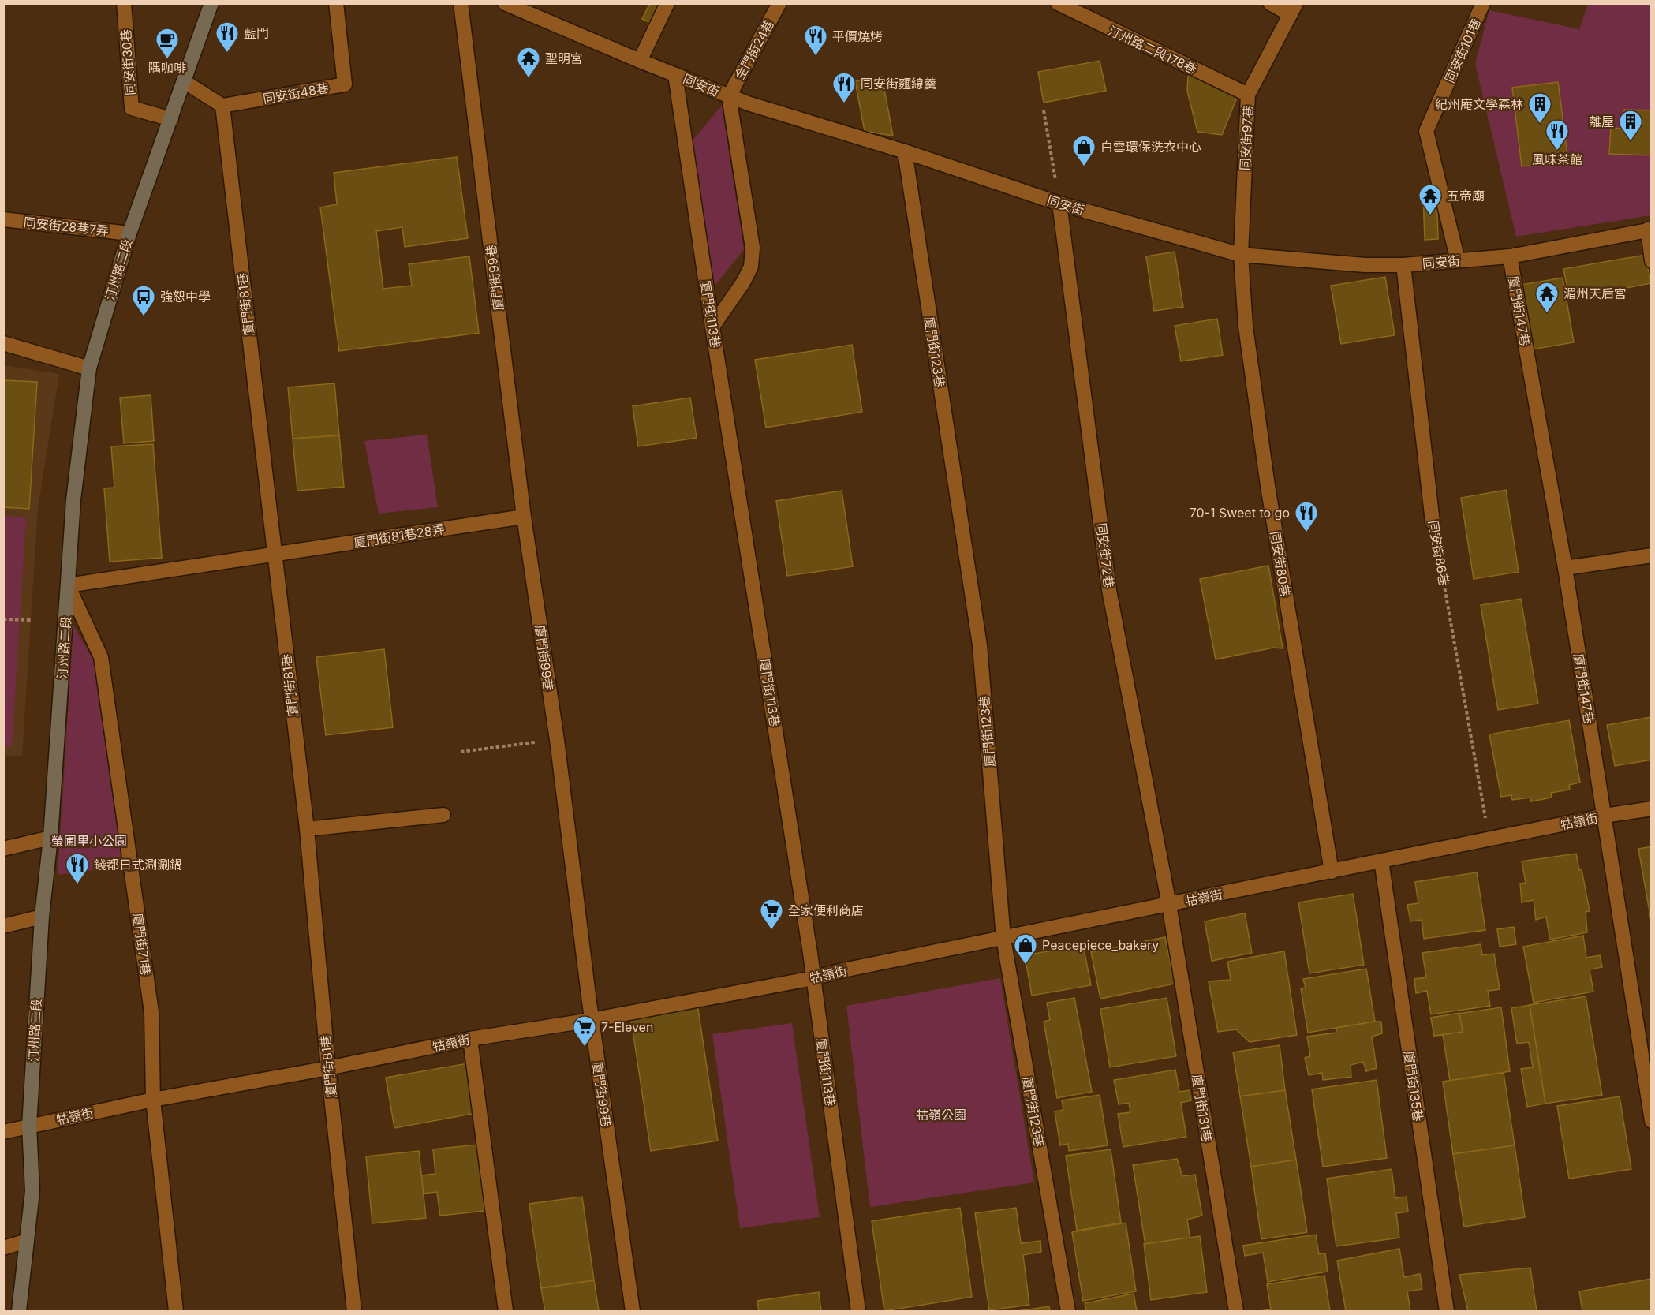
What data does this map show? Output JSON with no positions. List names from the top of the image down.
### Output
{
  "streets": {
    "street": [
      "金門街24巷",
      "汀州路二段178巷",
      "同安街101巷",
      "同安街30巷",
      "同安街",
      "同安街48巷",
      "同安街97巷",
      "同安街28巷7弄",
      "汀州路二段",
      "廈門街99巷",
      "廈門街81巷",
      "廈門街147巷",
      "廈門街113巷",
      "廈門街123巷",
      "廈門街81巷28弄",
      "同安街86巷",
      "同安街72巷",
      "同安街80巷",
      "牯嶺街",
      "廈門街71巷",
      "廈門街135巷",
      "廈門街131巷"
    ]
  },
  "crossings": [
    ["金門街24巷", "同安街"],
    ["汀州路二段178巷", "同安街97巷"],
    ["同安街101巷", "同安街"],
    ["同安街30巷", "汀州路二段"],
    ["同安街", "同安街97巷"],
    ["同安街", "廈門街147巷"],
    ["同安街", "廈門街113巷"],
    ["同安街", "廈門街123巷"],
    ["同安街", "同安街86巷"],
    ["同安街", "同安街72巷"],
    ["同安街", "同安街80巷"],
    ["同安街48巷", "廈門街81巷"],
    ["同安街97巷", "同安街80巷"],
    ["同安街28巷7弄", "汀州路二段"],
    ["汀州路二段", "廈門街81巷28弄"],
    ["汀州路二段", "牯嶺街"],
    ["汀州路二段", "廈門街71巷"],
    ["廈門街99巷", "廈門街81巷28弄"],
    ["廈門街99巷", "牯嶺街"],
    ["廈門街81巷", "廈門街81巷28弄"],
    ["廈門街81巷", "牯嶺街"],
    ["廈門街147巷", "牯嶺街"],
    ["廈門街113巷", "牯嶺街"],
    ["廈門街123巷", "牯嶺街"],
    ["廈門街81巷28弄", "廈門街71巷"],
    ["同安街86巷", "牯嶺街"],
    ["同安街72巷", "牯嶺街"],
    ["同安街72巷", "廈門街131巷"],
    ["同安街80巷", "牯嶺街"],
    ["牯嶺街", "廈門街71巷"],
    ["牯嶺街", "廈門街135巷"],
    ["牯嶺街", "廈門街131巷"]
  ],
  "parks": ["螢圃里小公園", "牯嶺公園"],
  "places": {
    "restaurant": [
      "藍門",
      "平價燒烤",
      "同安街麵線羹",
      "風味茶館",
      "70-1 Sweet to go",
      "錢都日式涮涮鍋"
    ],
    "cafe": ["隅咖啡"],
    "temple": ["聖明宮", "五帝廟", "湄州天后宮"],
    "building": ["紀州庵文學森林", "離屋"],
    "shop": ["白雪環保洗衣中心", "Peacepiece_bakery"],
    "bus stop": ["強恕中學"],
    "supermarket": ["全家便利商店", "7-Eleven"]
  }
}
